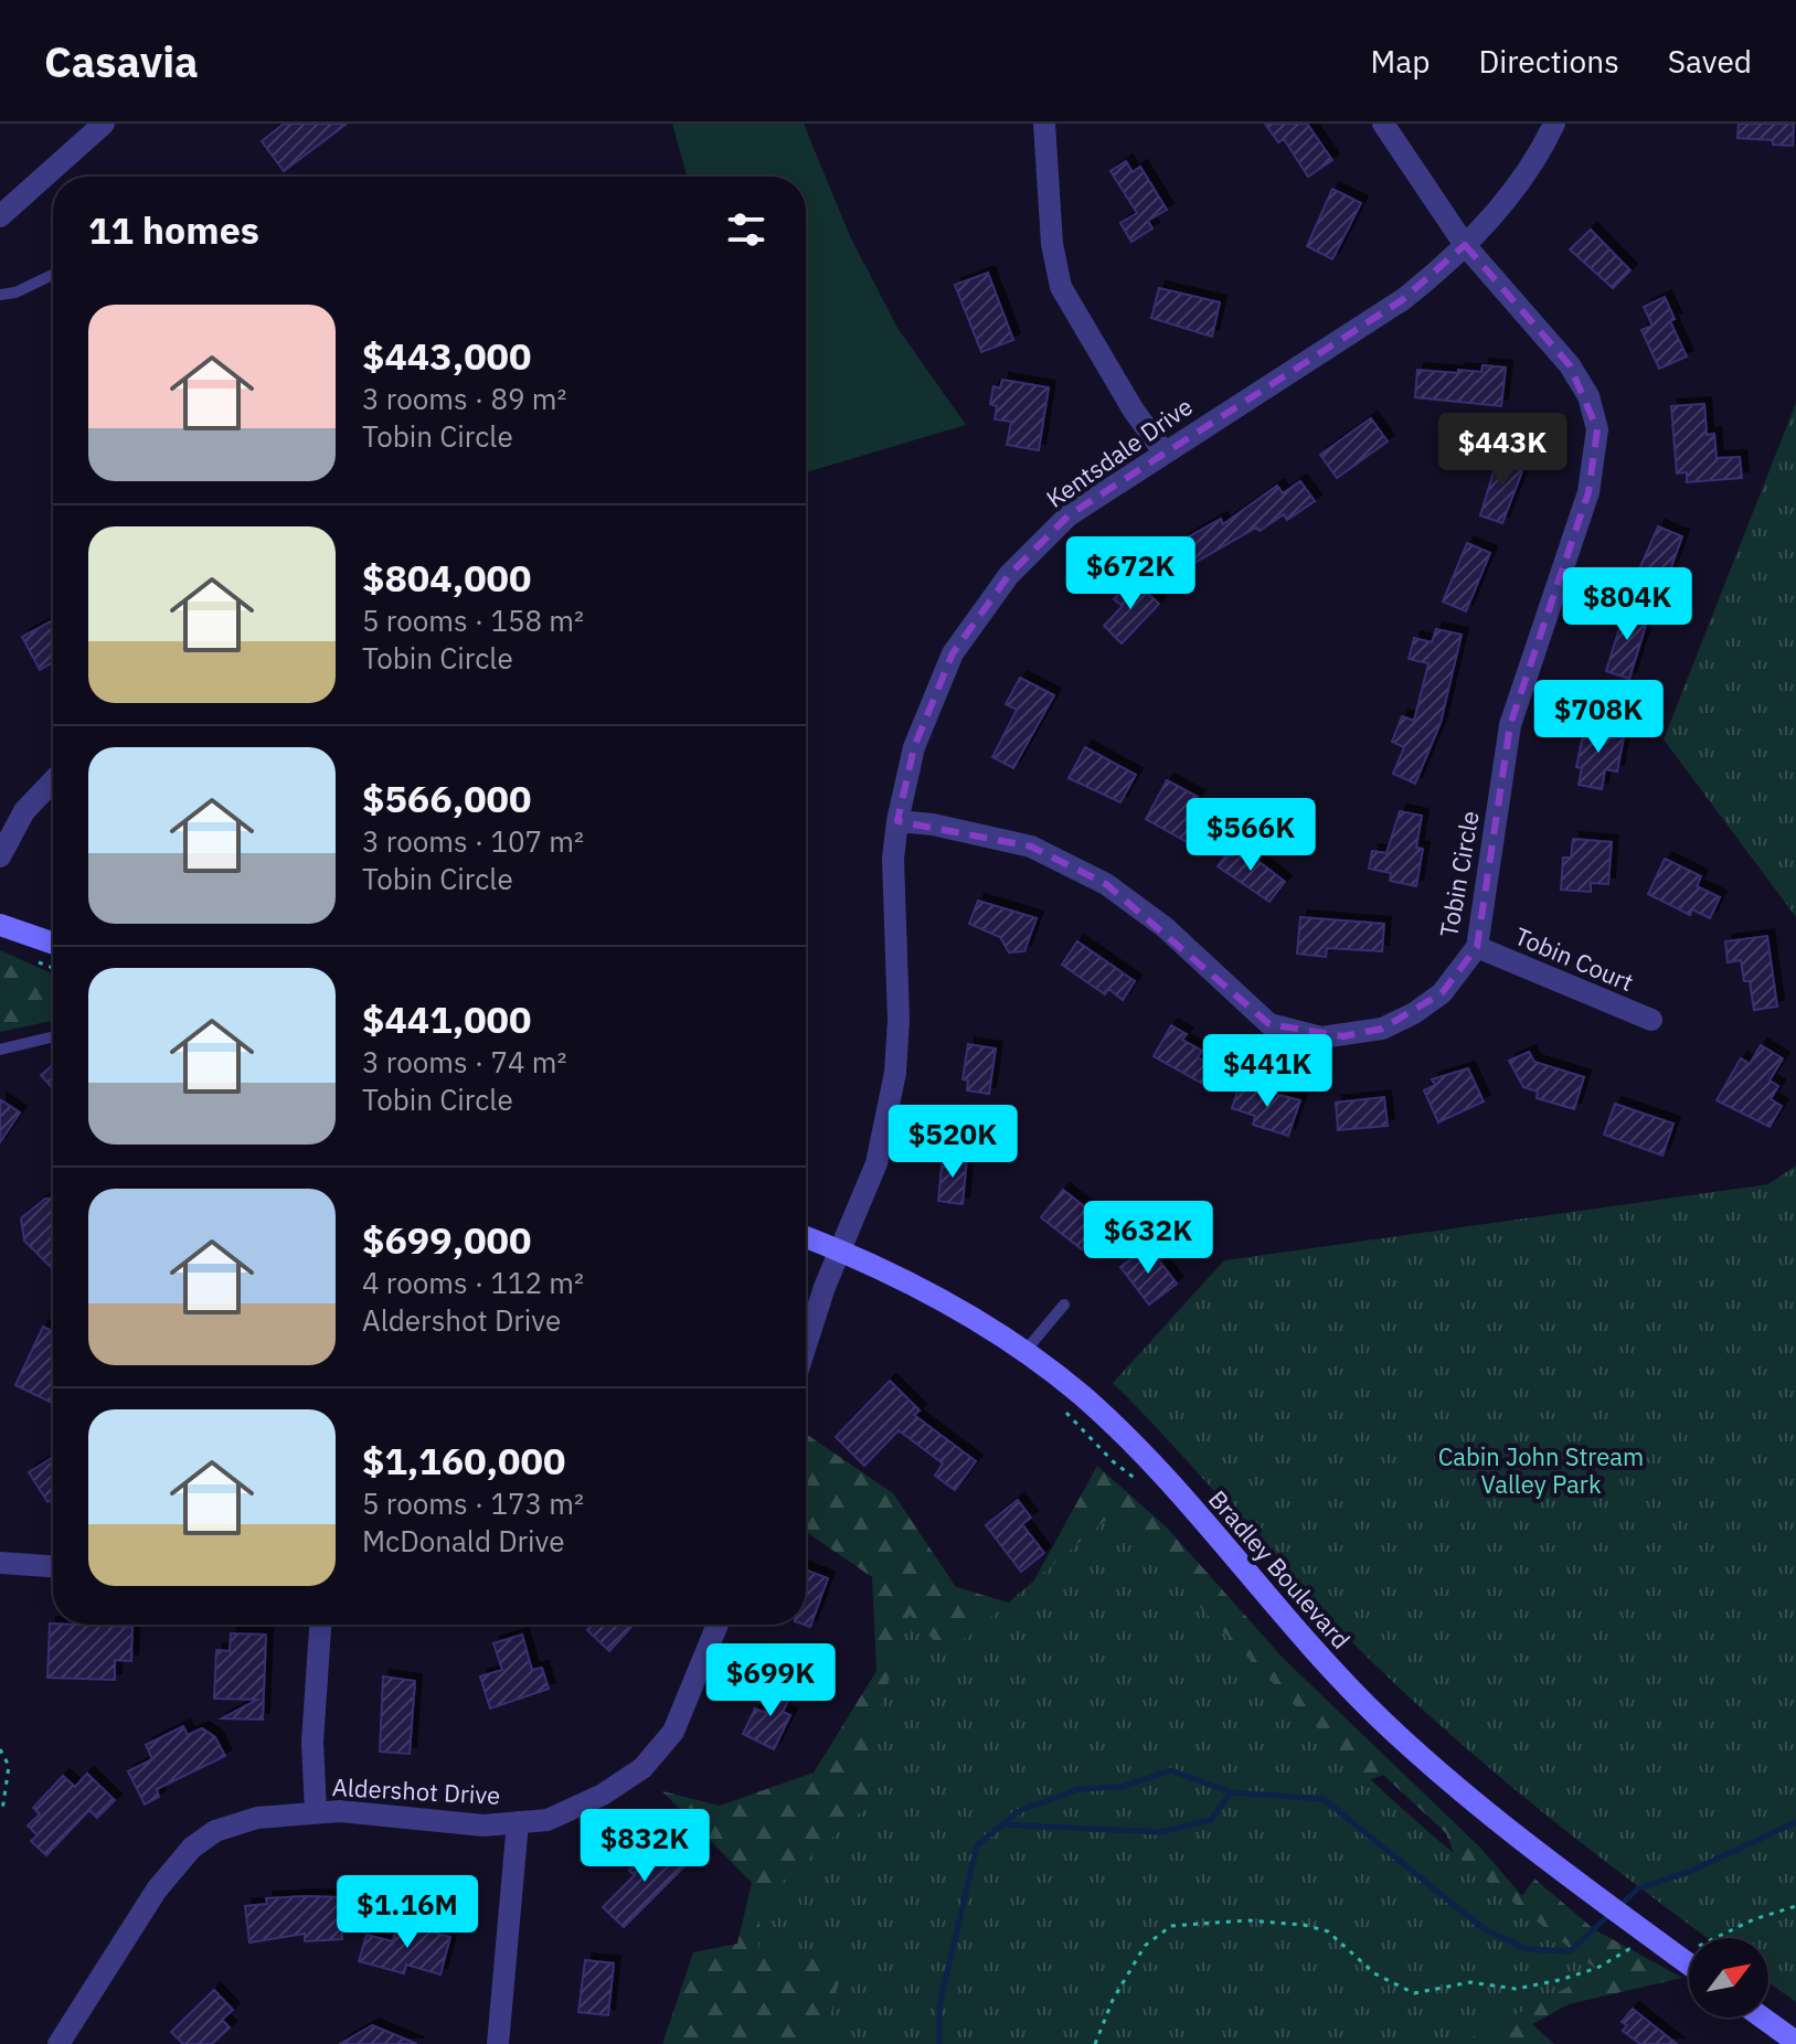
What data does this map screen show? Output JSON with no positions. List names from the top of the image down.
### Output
{
  "streets": {
    "main road": ["Bradley Boulevard"],
    "street": [
      "Kentsdale Drive",
      "Tobin Circle",
      "Tobin Court",
      "Aldershot Drive"
    ]
  },
  "crossings": [
    ["Kentsdale Drive", "Tobin Circle"],
    ["Kentsdale Drive", "Bradley Boulevard"],
    ["Tobin Circle", "Tobin Court"]
  ],
  "parks": ["Cabin John Stream Valley Park"],
  "north": "top right",
  "page": {
    "header": "Casavia",
    "nav": ["Map", "Directions", "Saved"],
    "heading": "11 homes",
    "list": [
      {
        "name": "$443,000",
        "note": "3 rooms · 89 m² · Tobin Circle"
      },
      {
        "name": "$804,000",
        "note": "5 rooms · 158 m² · Tobin Circle"
      },
      {
        "name": "$566,000",
        "note": "3 rooms · 107 m² · Tobin Circle"
      },
      {
        "name": "$441,000",
        "note": "3 rooms · 74 m² · Tobin Circle"
      },
      {
        "name": "$699,000",
        "note": "4 rooms · 112 m² · Aldershot Drive"
      },
      {
        "name": "$1,160,000",
        "note": "5 rooms · 173 m² · McDonald Drive"
      }
    ],
    "price": [
      "$443K",
      "$672K",
      "$804K",
      "$708K",
      "$566K",
      "$441K",
      "$520K",
      "$632K",
      "$699K",
      "$832K",
      "$1.16M"
    ]
  }
}
